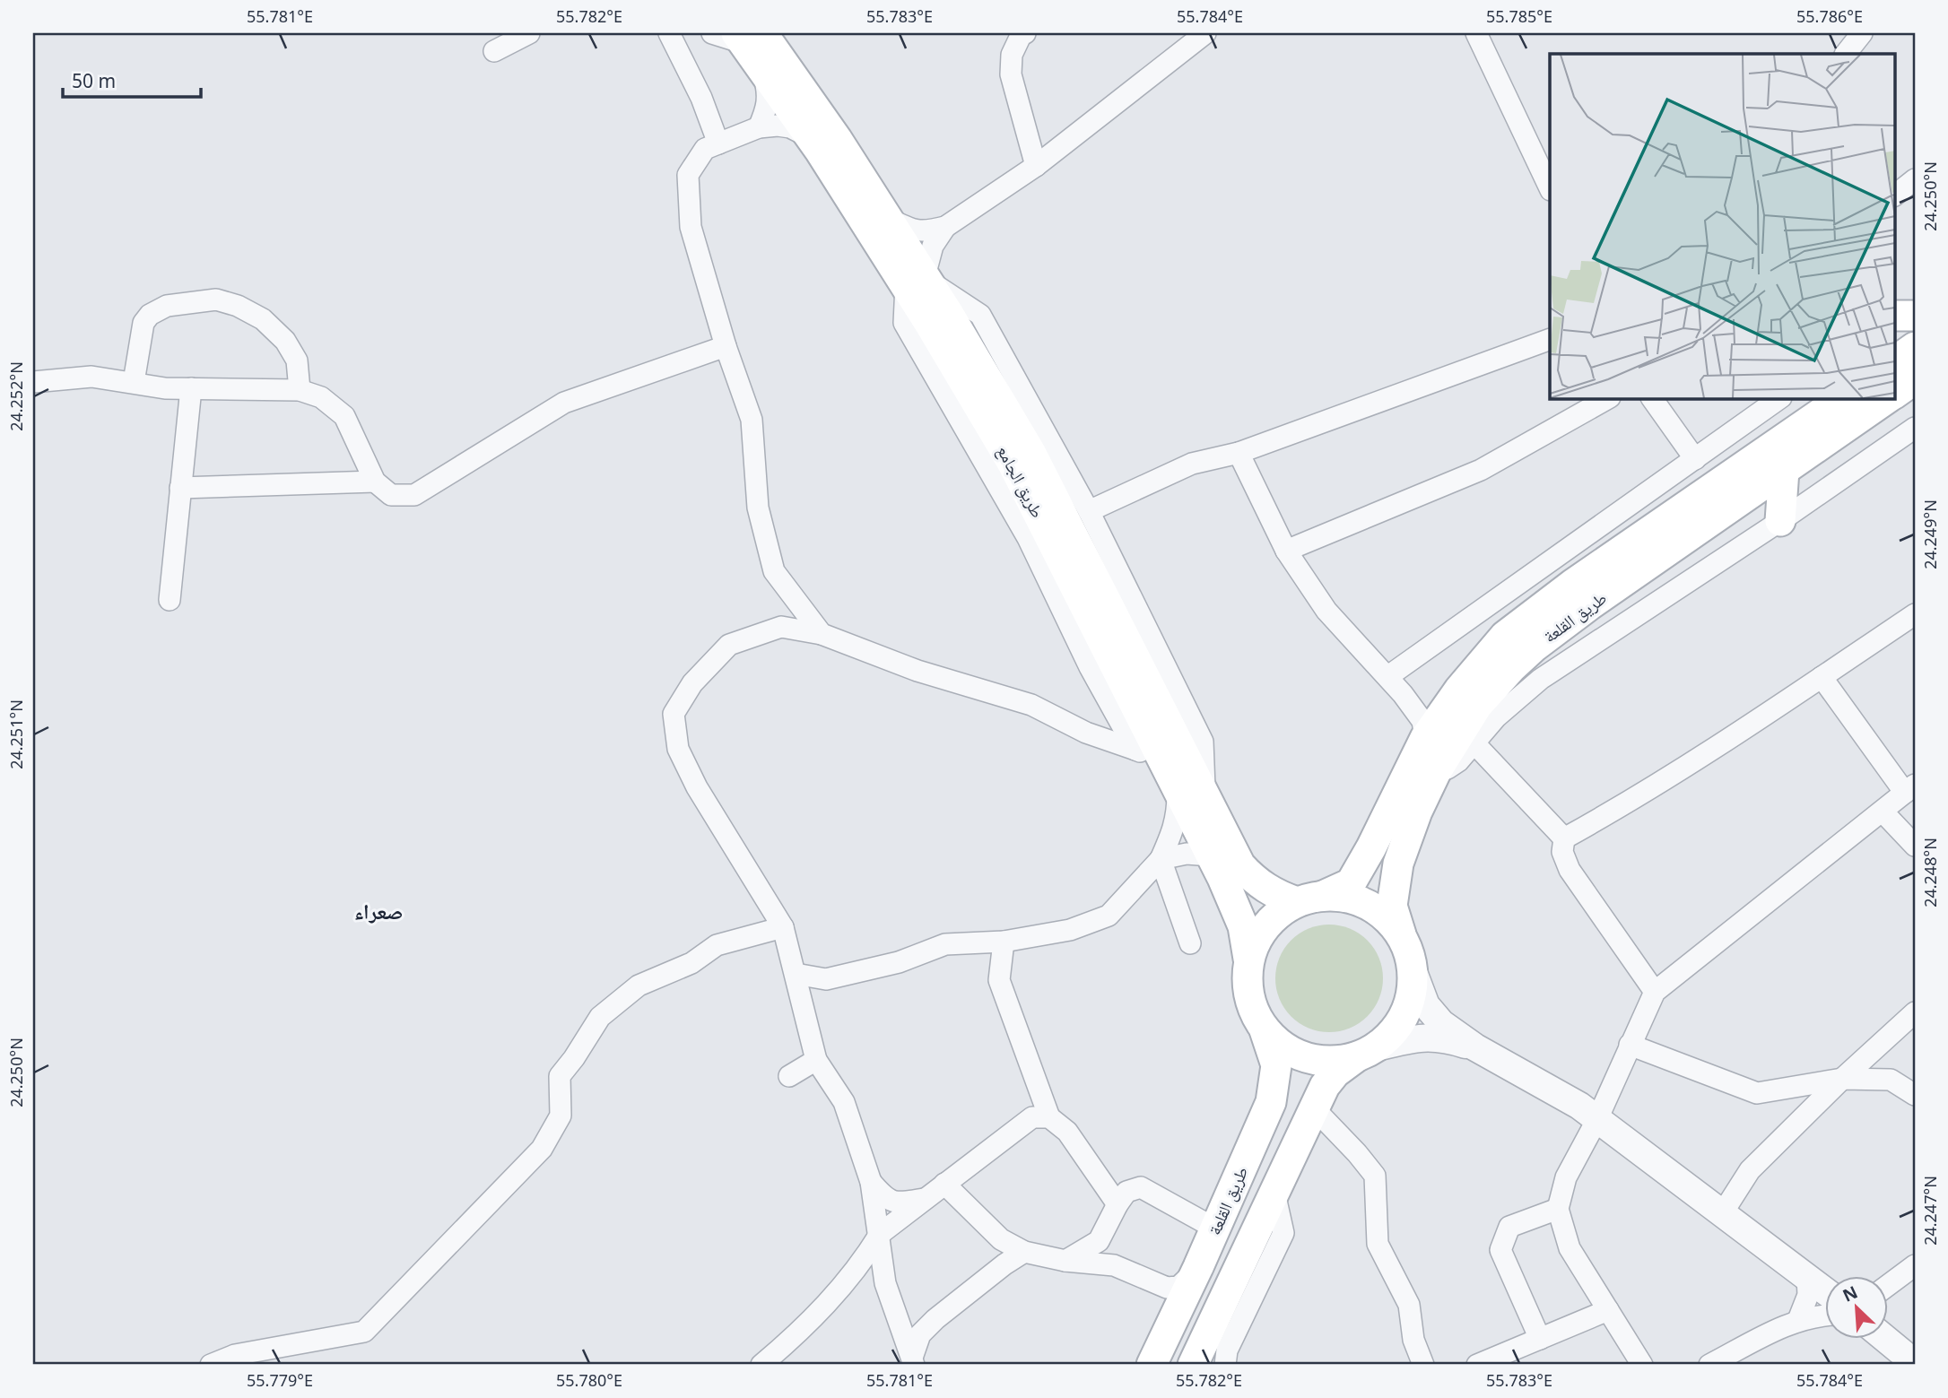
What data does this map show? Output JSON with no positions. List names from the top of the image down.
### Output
{
  "streets": {
    "main road": ["طريق الجامع", "طريق القلعة"]
  },
  "crossings": [
    ["طريق الجامع", "طريق القلعة"]
  ],
  "districts": ["صعراء"],
  "scale_bar": "50 m",
  "north": "top left",
  "coordinates": [
    "55.781°E",
    "55.782°E",
    "55.783°E",
    "55.784°E",
    "55.785°E",
    "55.786°E",
    "24.250°N",
    "24.252°N",
    "24.249°N",
    "24.251°N",
    "24.248°N",
    "24.247°N",
    "55.779°E",
    "55.780°E"
  ]
}
